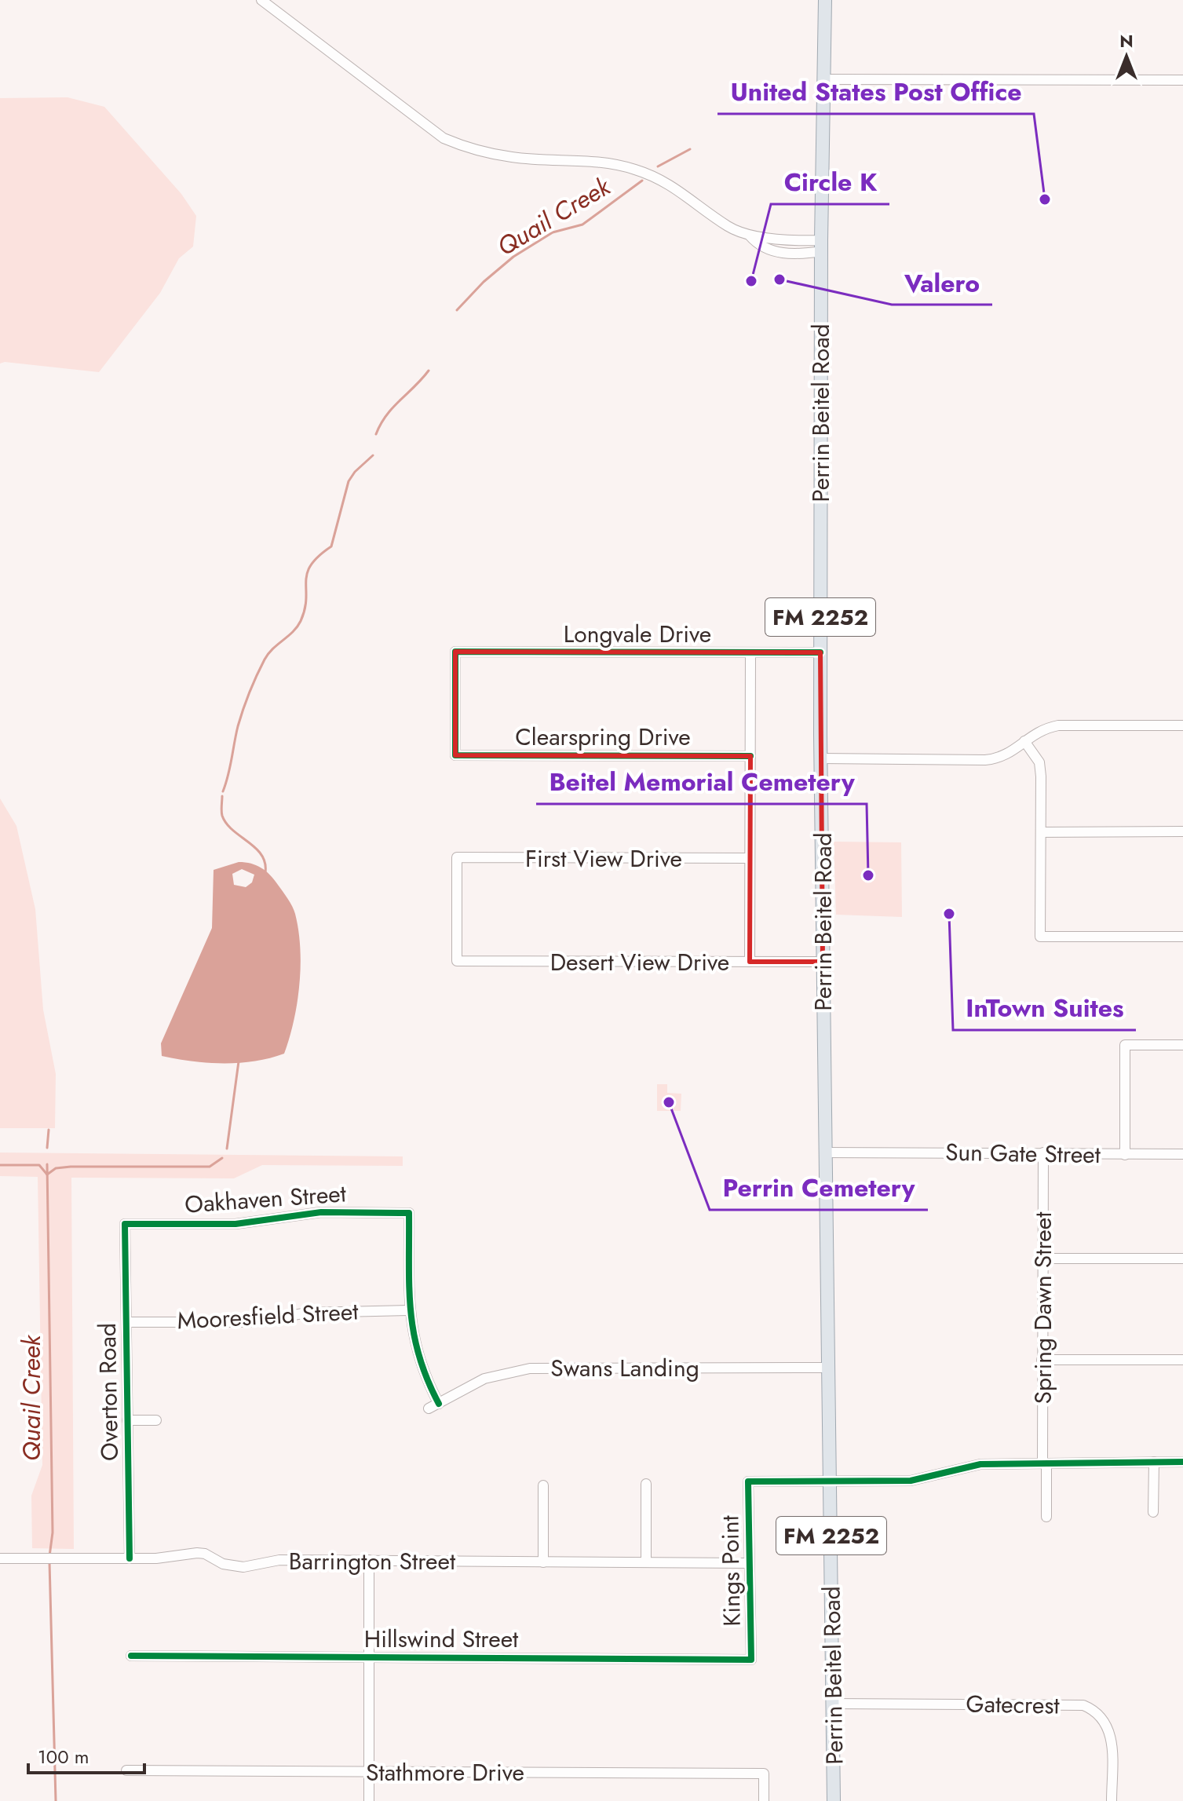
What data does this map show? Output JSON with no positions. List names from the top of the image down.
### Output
{
  "streets": {
    "main road": ["Perrin Beitel Road", "FM 2252"],
    "street": [
      "Longvale Drive",
      "Clearspring Drive",
      "First View Drive",
      "Desert View Drive",
      "Sun Gate Street",
      "Oakhaven Street",
      "Spring Dawn Street",
      "Mooresfield Street",
      "Swans Landing",
      "Overton Road",
      "Barrington Street",
      "Kings Point",
      "Hillswind Street",
      "Gatecrest",
      "Stathmore Drive"
    ]
  },
  "crossings": [
    ["Perrin Beitel Road", "Longvale Drive"],
    ["Perrin Beitel Road", "Desert View Drive"],
    ["Perrin Beitel Road", "Sun Gate Street"],
    ["Perrin Beitel Road", "Swans Landing"],
    ["Perrin Beitel Road", "Kings Point"],
    ["Perrin Beitel Road", "Gatecrest"],
    ["Longvale Drive", "Clearspring Drive"],
    ["First View Drive", "Desert View Drive"],
    ["Sun Gate Street", "Spring Dawn Street"],
    ["Oakhaven Street", "Mooresfield Street"],
    ["Oakhaven Street", "Overton Road"],
    ["Mooresfield Street", "Overton Road"],
    ["Overton Road", "Barrington Street"],
    ["Barrington Street", "Kings Point"],
    ["Kings Point", "Hillswind Street"]
  ],
  "water": ["Quail Creek"],
  "places": [
    "United States Post Office",
    "Valero",
    "Circle K",
    "Beitel Memorial Cemetery",
    "InTown Suites",
    "Perrin Cemetery"
  ],
  "scale_bar": "100 m",
  "north": "top"
}
